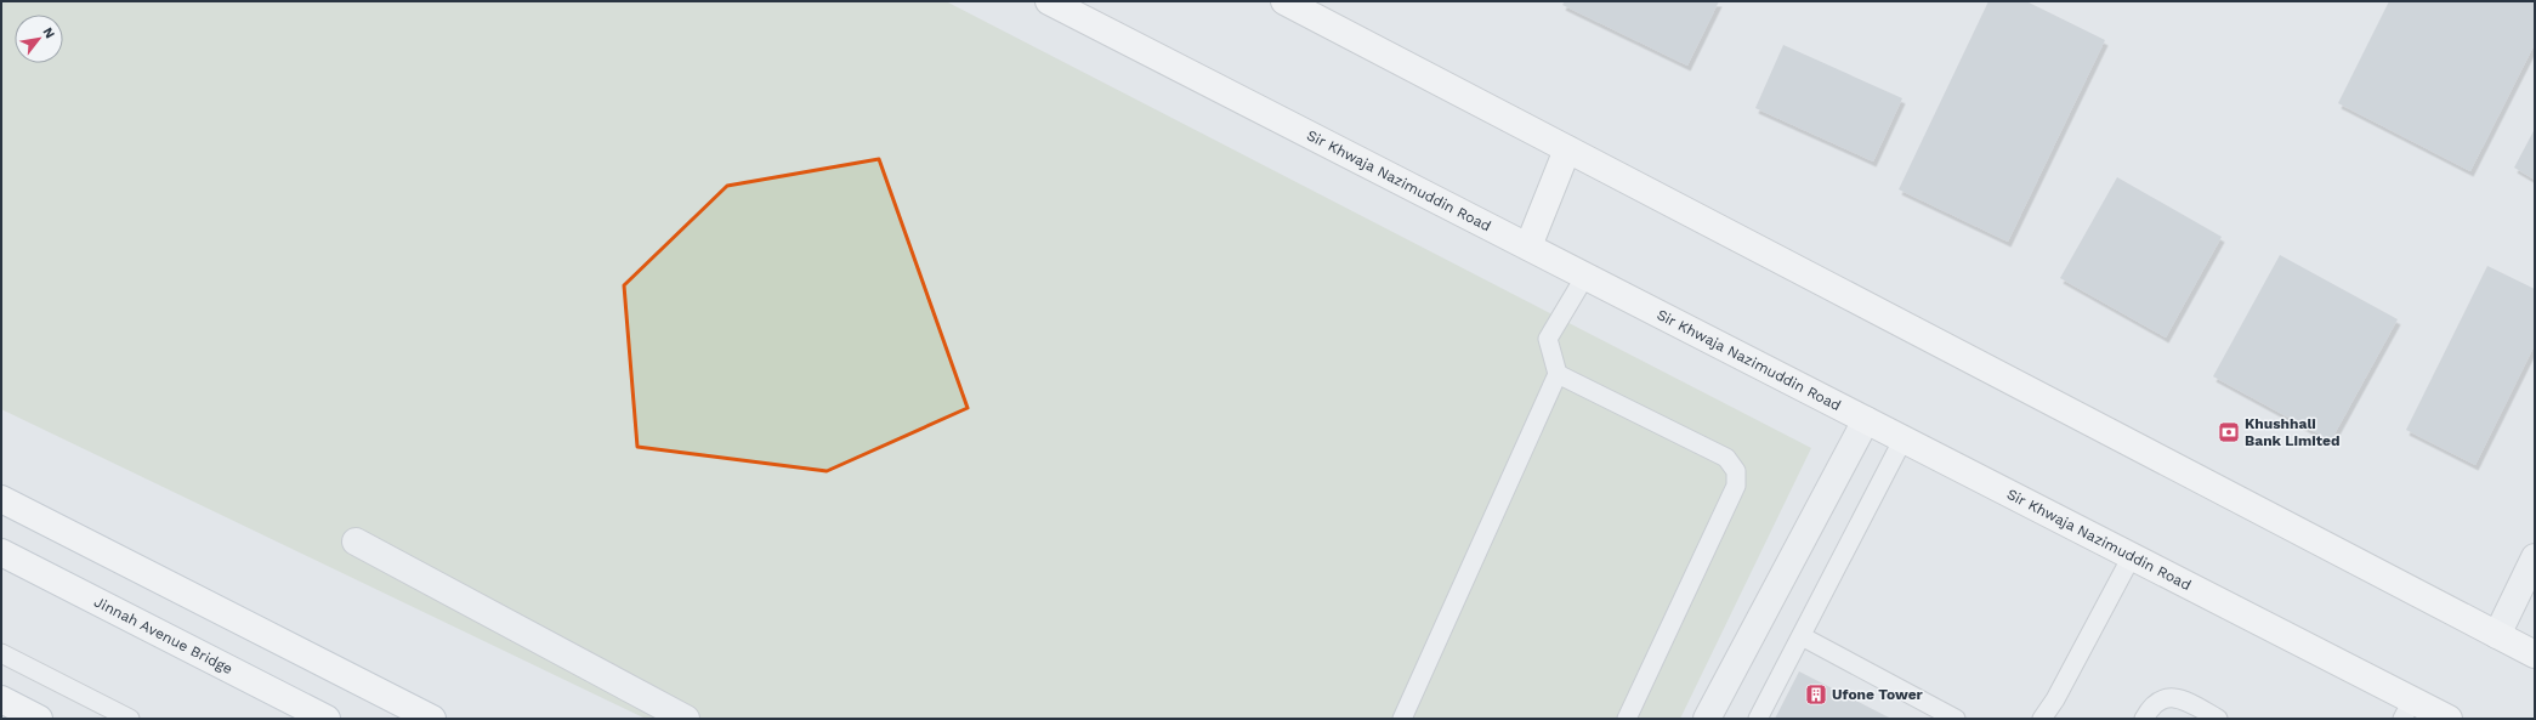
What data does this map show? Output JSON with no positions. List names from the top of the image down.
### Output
{
  "streets": {
    "main road": ["Sir Khwaja Nazimuddin Road", "Jinnah Avenue Bridge"]
  },
  "places": {
    "bank": ["Khushhali Bank Limited"],
    "building": ["Ufone Tower"]
  },
  "north": "top right"
}
